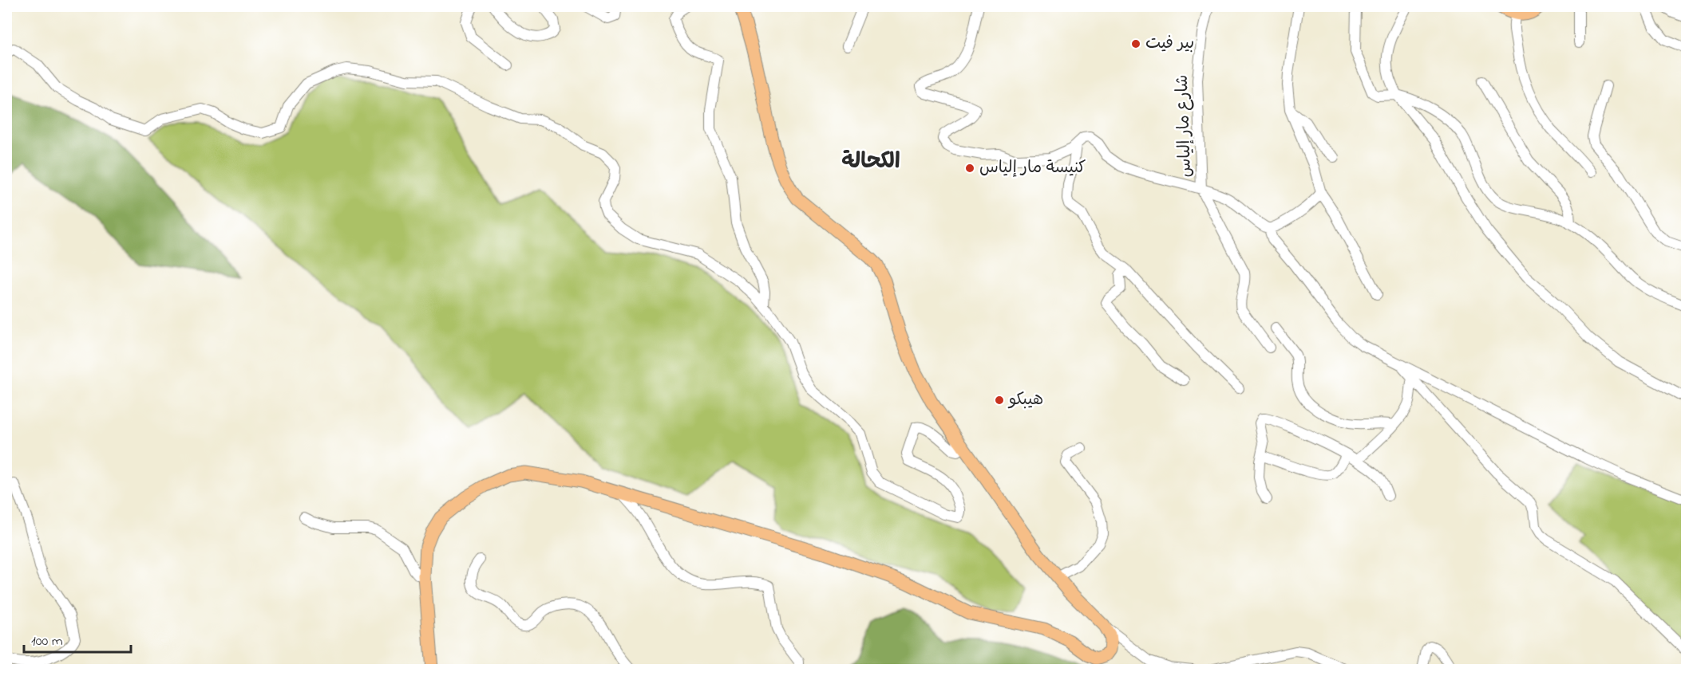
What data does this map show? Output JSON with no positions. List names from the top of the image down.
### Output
{
  "streets": {
    "street": ["شارع مار إلياس"]
  },
  "districts": ["الكحالة"],
  "places": ["بير فيت", "كنيسة مار إلياس", "هيبكو"],
  "scale_bar": "100 m"
}
